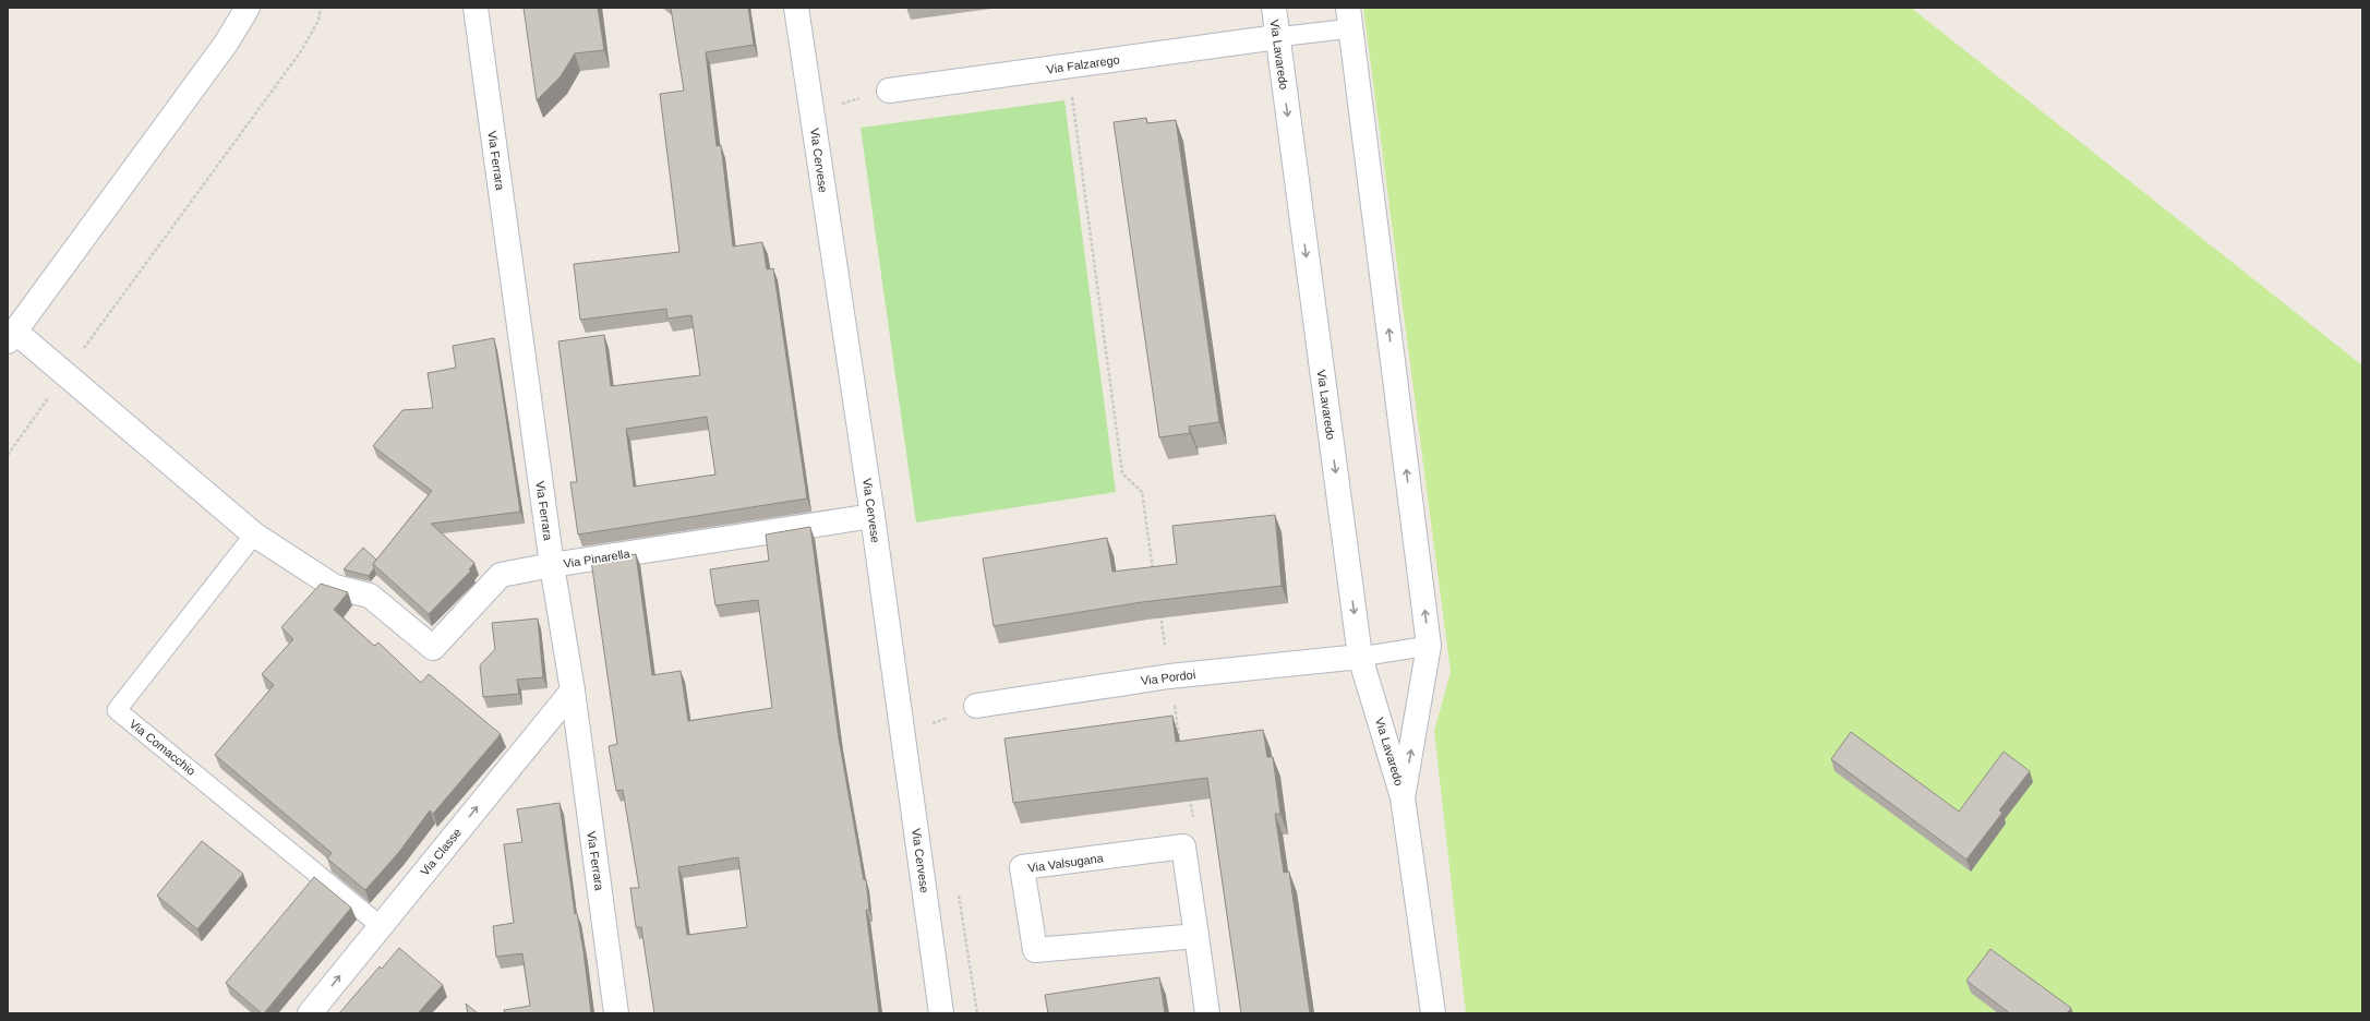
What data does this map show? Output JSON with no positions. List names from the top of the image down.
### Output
{
  "streets": {
    "street": [
      "Via Lavaredo",
      "Via Falzarego",
      "Via Ferrara",
      "Via Cervese",
      "Via Pinarella",
      "Via Pordoi",
      "Via Classe",
      "Via Valsugana"
    ],
    "lane": ["Via Comacchio"]
  },
  "crossings": [
    ["Via Lavaredo", "Via Falzarego"],
    ["Via Lavaredo", "Via Pordoi"],
    ["Via Ferrara", "Via Pinarella"],
    ["Via Ferrara", "Via Classe"],
    ["Via Cervese", "Via Pinarella"],
    ["Via Pinarella", "Via Comacchio"],
    ["Via Comacchio", "Via Classe"]
  ],
  "one_way": ["Via Classe"]
}
